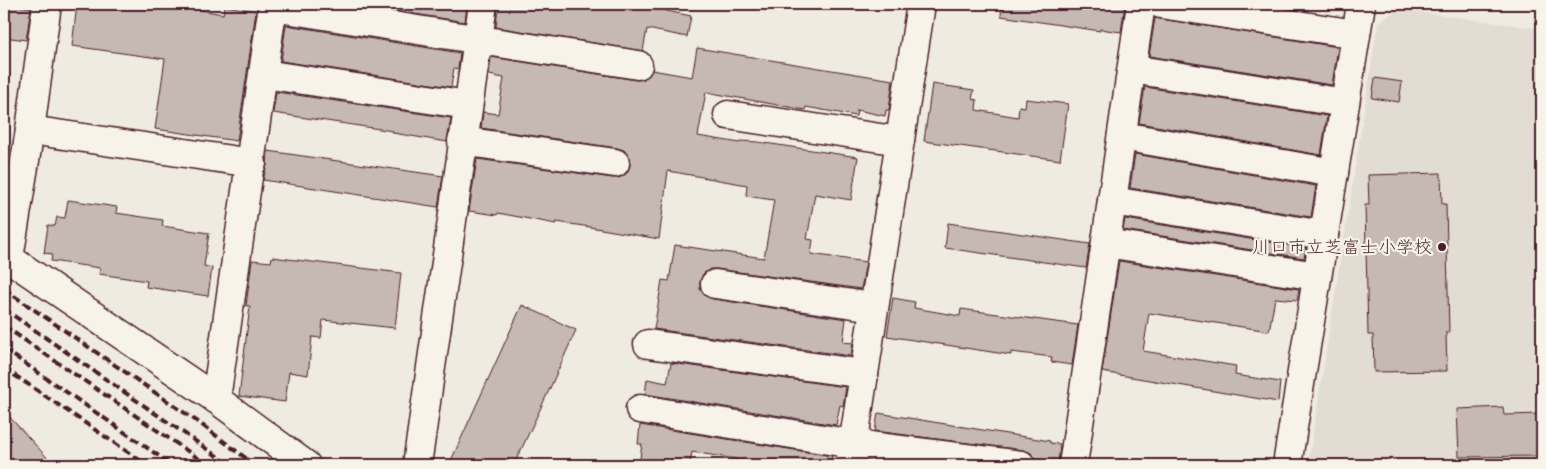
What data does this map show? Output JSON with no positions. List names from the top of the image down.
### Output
{
  "places": ["川口市立芝富士小学校"]
}
